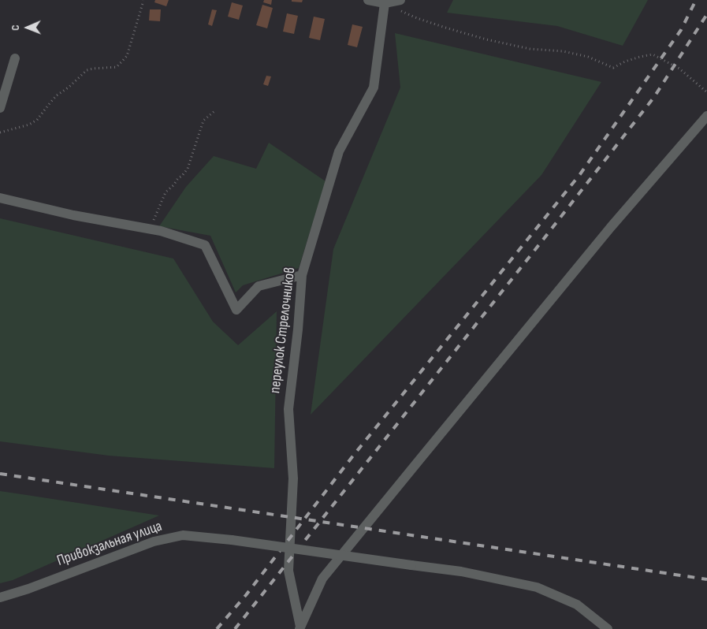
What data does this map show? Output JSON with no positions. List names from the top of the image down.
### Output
{
  "streets": {
    "street": ["переулок Стрелочников", "Привокзальная улица"]
  },
  "north": "left"
}
